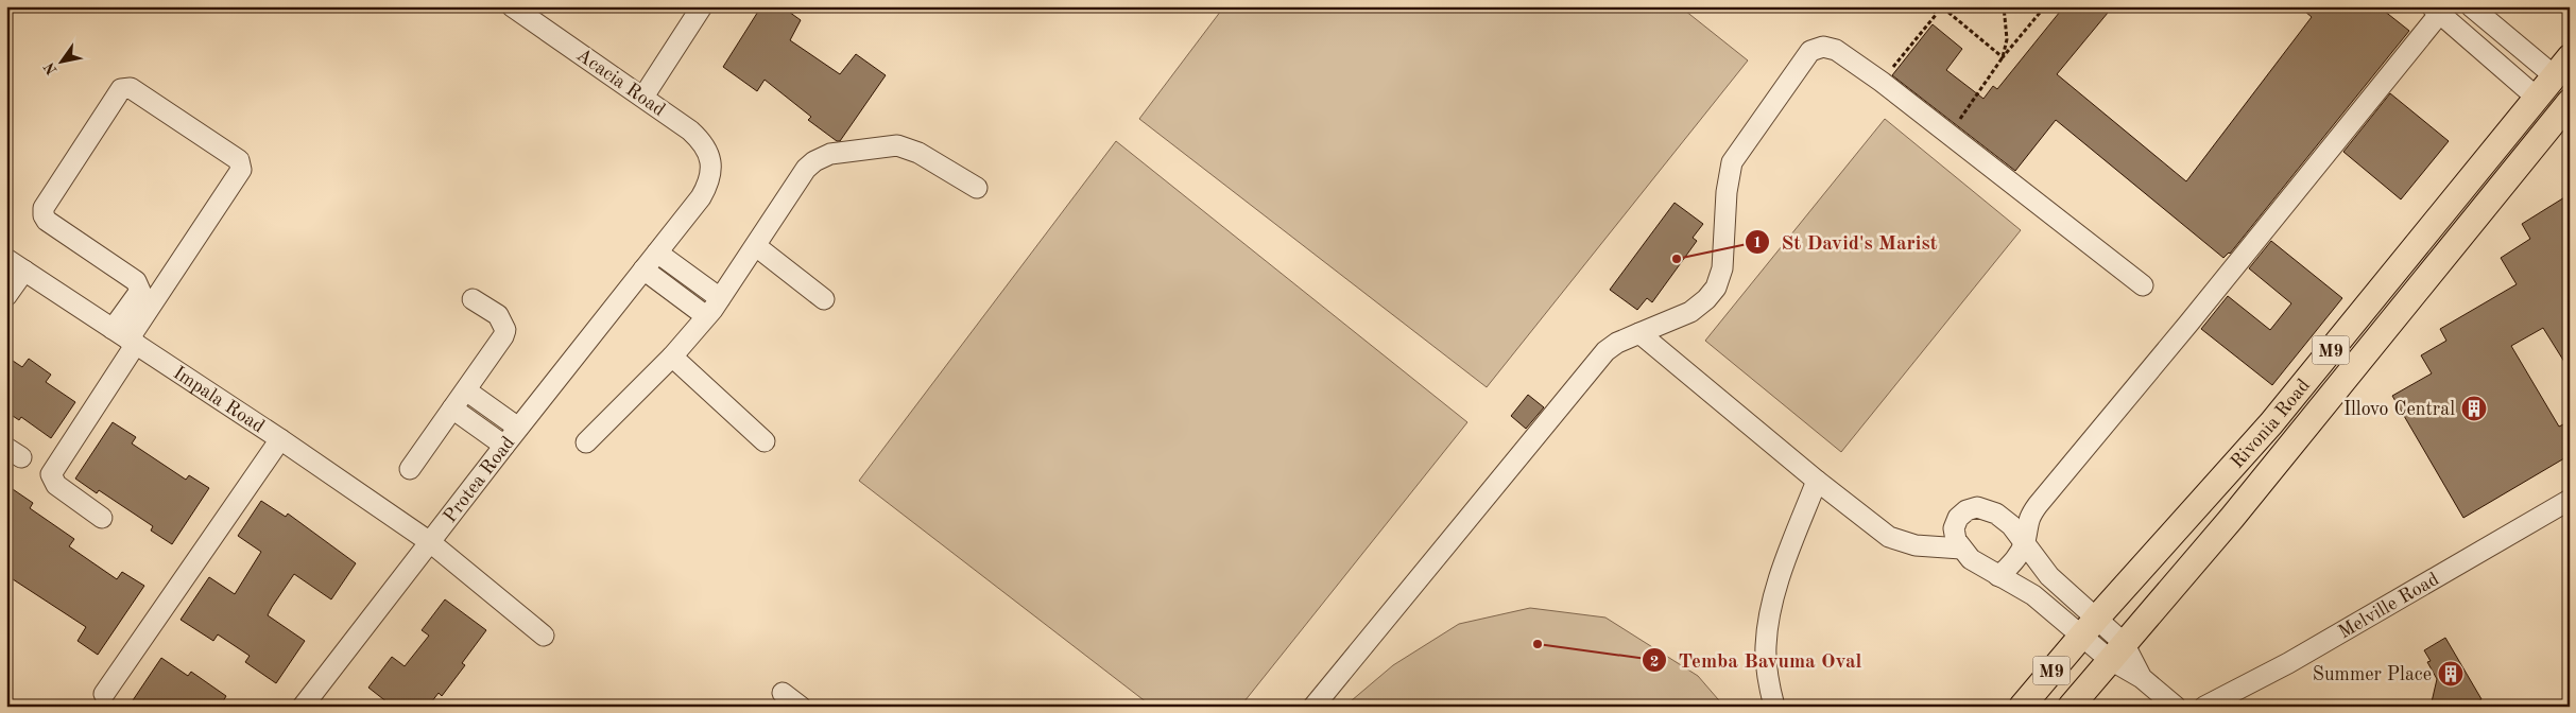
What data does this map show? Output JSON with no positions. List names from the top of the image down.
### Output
{
  "streets": {
    "main road": ["M9", "Rivonia Road"],
    "street": [
      "Acacia Road",
      "Impala Road",
      "Protea Road",
      "Melville Road"
    ]
  },
  "crossings": [
    ["Acacia Road", "Protea Road"],
    ["Impala Road", "Protea Road"]
  ],
  "places": {
    "other": ["St David's Marist", "Temba Bavuma Oval"],
    "building": ["Illovo Central", "Summer Place"]
  },
  "north": "bottom left"
}
